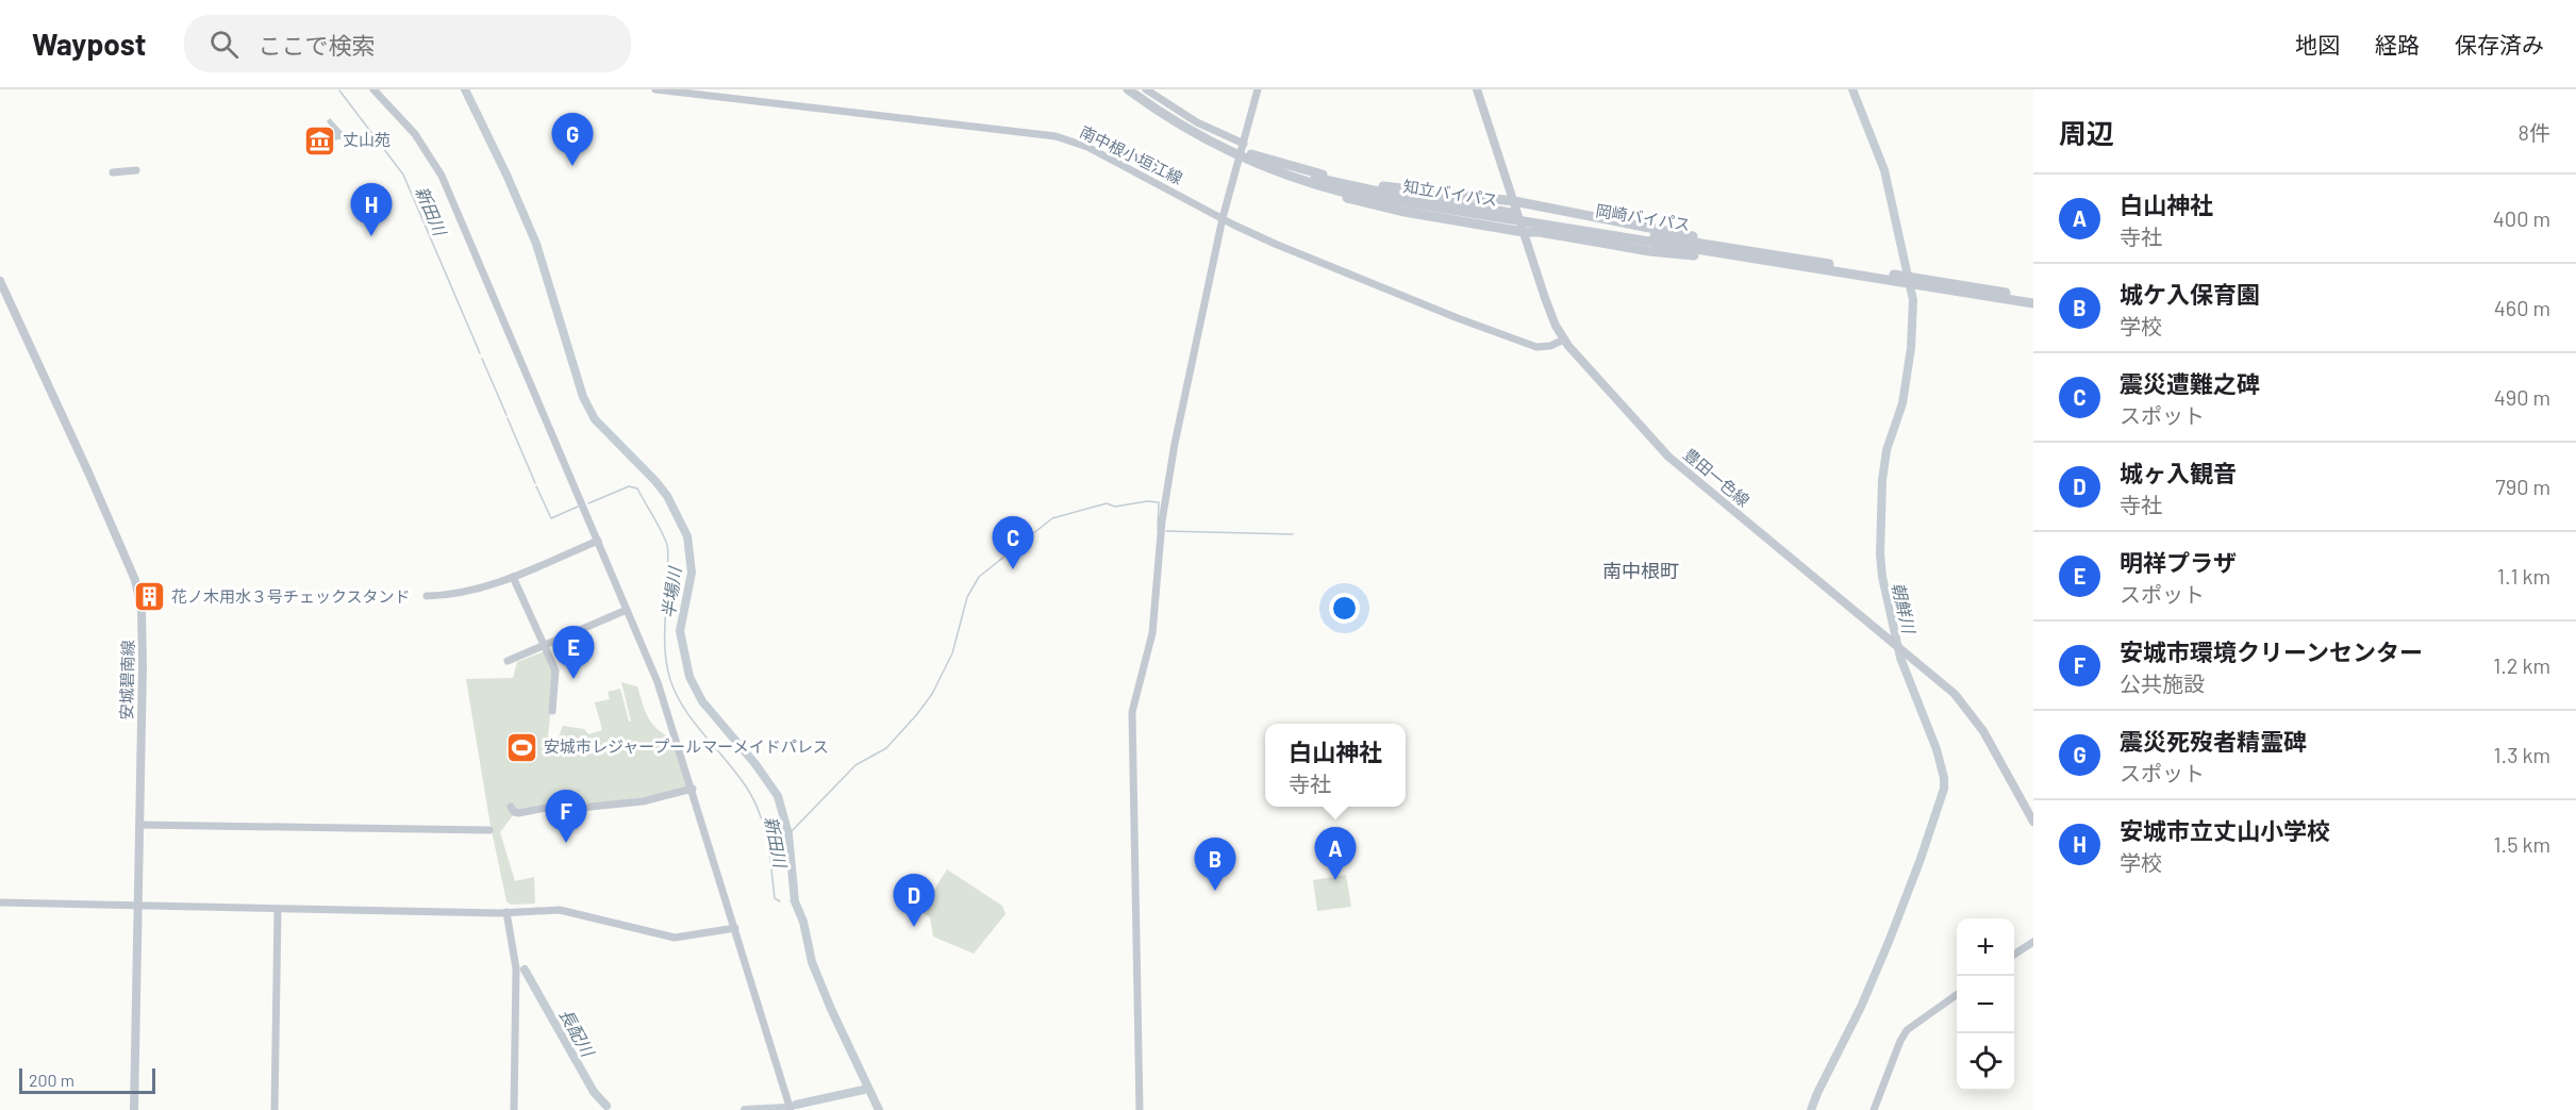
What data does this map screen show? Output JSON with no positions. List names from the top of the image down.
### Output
{
  "streets": {
    "highway": ["知立バイパス", "岡崎バイパス"],
    "main road": ["豊田一色線", "安城碧南線"],
    "street": ["南中根小垣江線"]
  },
  "crossings": [
    ["南中根小垣江線", "豊田一色線"],
    ["知立バイパス", "岡崎バイパス"]
  ],
  "districts": ["南中根町"],
  "water": [
    "新田川",
    "半場川",
    "朝鮮川",
    "長配川"
  ],
  "places": {
    "museum": ["丈山苑"],
    "building": ["花ノ木用水３号チェックスタンド"],
    "sports": ["安城市レジャープールマーメイドパレス"]
  },
  "scale_bar": "200 m",
  "page": {
    "header": "Waypost",
    "search": "ここで検索",
    "nav": ["地図", "経路", "保存済み"],
    "heading": ["周辺", "8件"],
    "pins": [
      "G",
      "H",
      "C",
      "E",
      "F",
      "A",
      "B",
      "D"
    ],
    "list": [
      {
        "mark": "A",
        "name": "白山神社",
        "note": "寺社",
        "value": "400 m"
      },
      {
        "mark": "B",
        "name": "城ケ入保育園",
        "note": "学校",
        "value": "460 m"
      },
      {
        "mark": "C",
        "name": "震災遭難之碑",
        "note": "スポット",
        "value": "490 m"
      },
      {
        "mark": "D",
        "name": "城ヶ入観音",
        "note": "寺社",
        "value": "790 m"
      },
      {
        "mark": "E",
        "name": "明祥プラザ",
        "note": "スポット",
        "value": "1.1 km"
      },
      {
        "mark": "F",
        "name": "安城市環境クリーンセンター",
        "note": "公共施設",
        "value": "1.2 km"
      },
      {
        "mark": "G",
        "name": "震災死歿者精霊碑",
        "note": "スポット",
        "value": "1.3 km"
      },
      {
        "mark": "H",
        "name": "安城市立丈山小学校",
        "note": "学校",
        "value": "1.5 km"
      }
    ],
    "popup": ["白山神社", "寺社"],
    "map_buttons": ["+", "−"],
    "scale": "200 m"
  }
}
